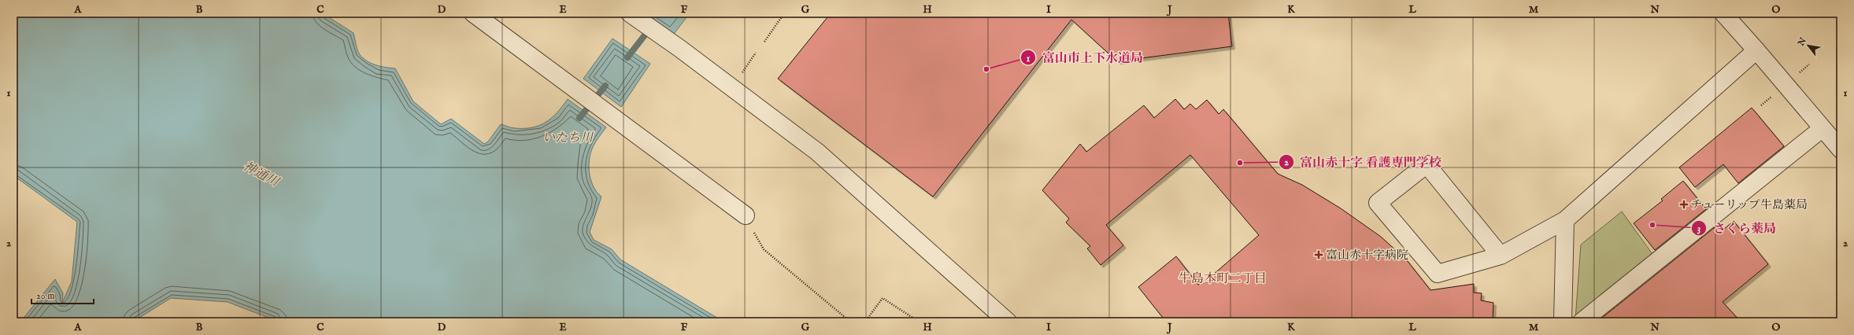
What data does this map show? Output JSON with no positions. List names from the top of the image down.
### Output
{
  "districts": ["牛島本町二丁目"],
  "water": ["いたち川", "神通川"],
  "places": {
    "other": ["富山市上下水道局", "富山赤十字 看護専門学校", "さくら薬局"],
    "health": ["チューリップ牛島薬局", "富山赤十字病院"]
  },
  "scale_bar": "20 m",
  "north": "top left",
  "grid": {
    "columns": [
      "A",
      "B",
      "C",
      "D",
      "E",
      "F",
      "G",
      "H",
      "I",
      "J",
      "K",
      "L",
      "M",
      "N",
      "O"
    ],
    "rows": ["1", "2"]
  }
}
